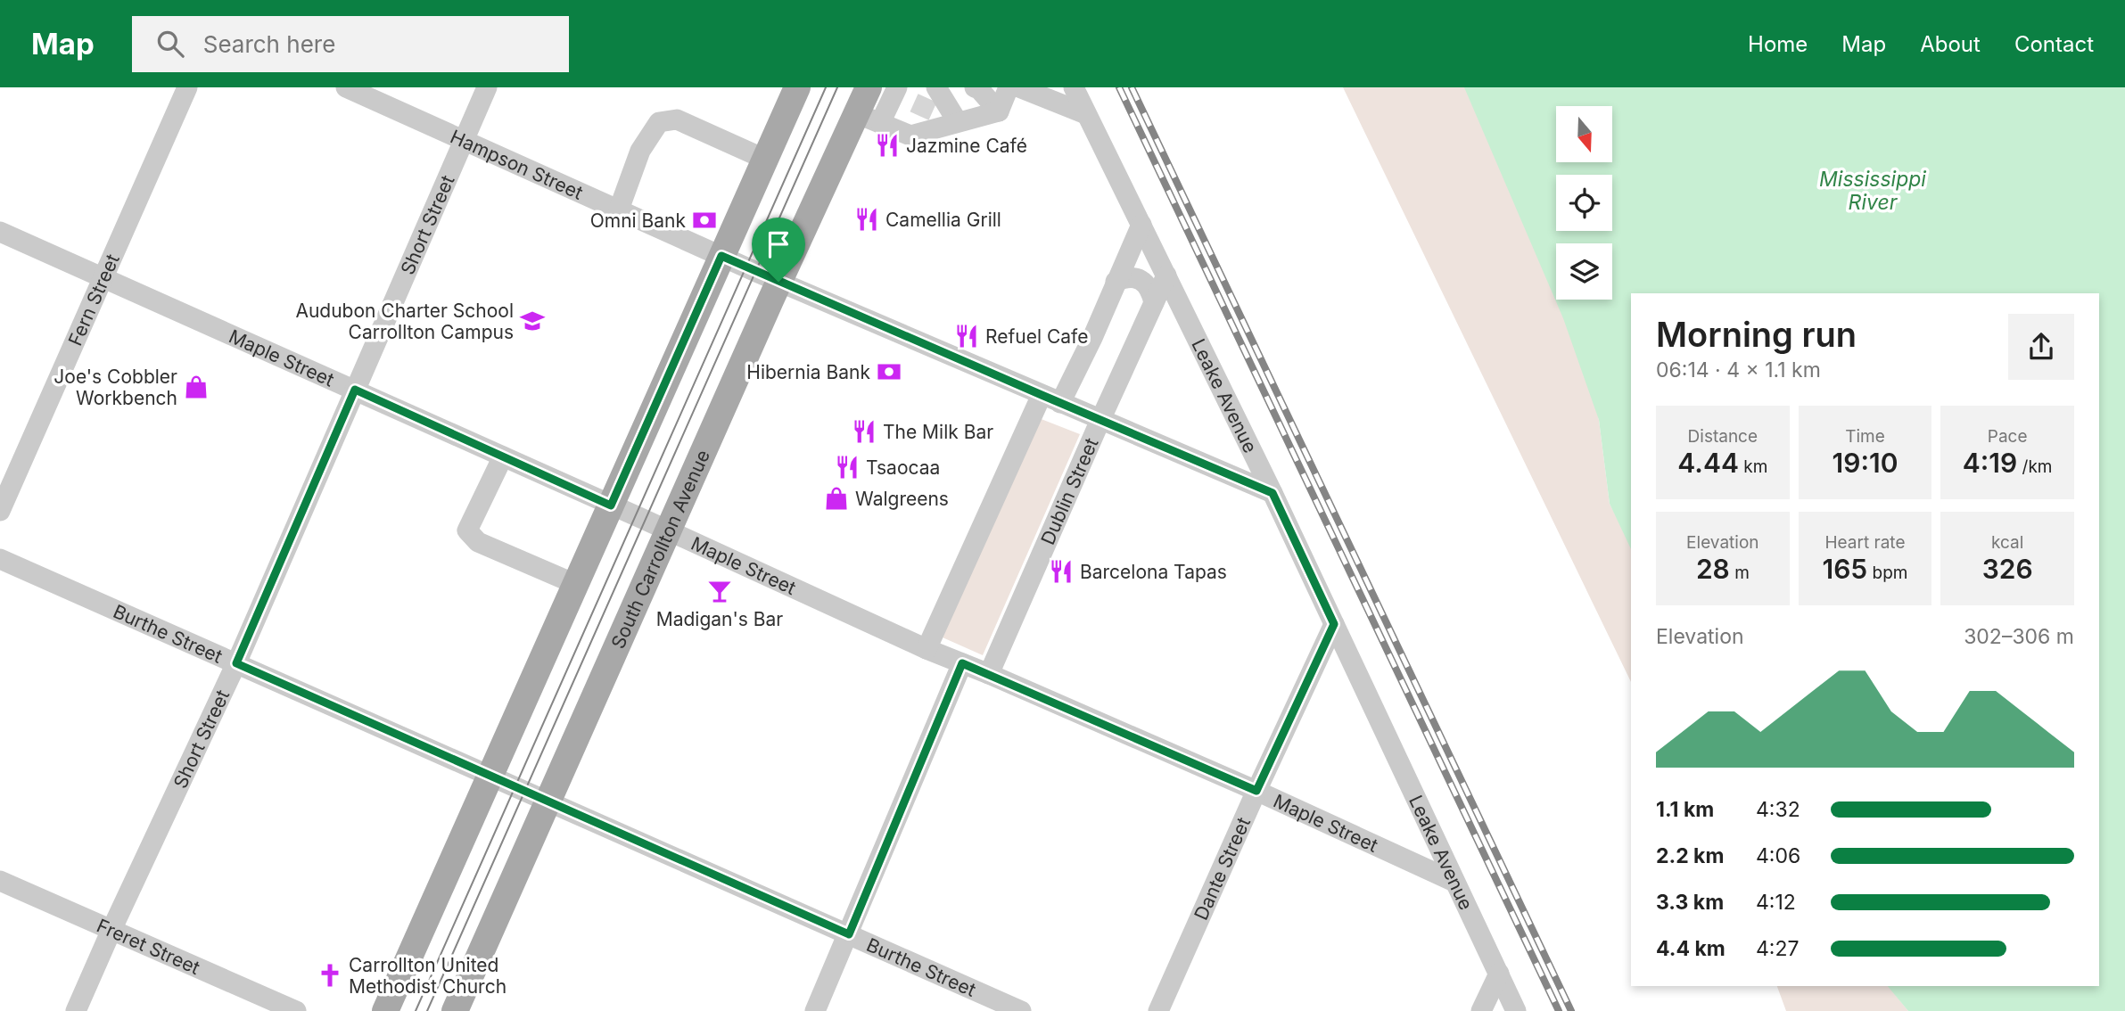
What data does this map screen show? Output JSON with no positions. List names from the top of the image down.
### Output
{
  "streets": {
    "main road": ["South Carrollton Avenue"],
    "street": [
      "Hampson Street",
      "Short Street",
      "Fern Street",
      "Maple Street",
      "Leake Avenue",
      "Dublin Street",
      "Burthe Street",
      "Dante Street",
      "Freret Street"
    ]
  },
  "crossings": [
    ["Hampson Street", "Short Street"],
    ["Hampson Street", "Leake Avenue"],
    ["Hampson Street", "Dublin Street"],
    ["Hampson Street", "South Carrollton Avenue"],
    ["Short Street", "Maple Street"],
    ["Short Street", "Burthe Street"],
    ["Short Street", "Freret Street"],
    ["Fern Street", "Maple Street"],
    ["Maple Street", "Leake Avenue"],
    ["Maple Street", "Dublin Street"],
    ["Maple Street", "South Carrollton Avenue"],
    ["Maple Street", "Dante Street"],
    ["Leake Avenue", "Dublin Street"],
    ["Leake Avenue", "Dante Street"],
    ["Dublin Street", "Burthe Street"],
    ["South Carrollton Avenue", "Burthe Street"]
  ],
  "water": ["Mississippi River"],
  "places": {
    "restaurant": [
      "Jazmine Café",
      "Camellia Grill",
      "Refuel Cafe",
      "The Milk Bar",
      "Tsaocaa",
      "Barcelona Tapas"
    ],
    "bank": ["Omni Bank", "Hibernia Bank"],
    "school or university": ["Audubon Charter School Carrollton Campus"],
    "shop": ["Joe's Cobbler Workbench", "Walgreens"],
    "bar": ["Madigan's Bar"],
    "church": ["Carrollton United Methodist Church"]
  },
  "north": "bottom",
  "page": {
    "header": "Map",
    "search": "Search here",
    "nav": [
      "Home",
      "Map",
      "About",
      "Contact"
    ],
    "heading": ["Morning run", "06:14 · 4 × 1.1 km"],
    "stats": [
      ["Distance", "4.44 km"],
      ["Time", "19:10"],
      ["Pace", "4:19 /km"],
      ["Elevation", "28 m"],
      ["Heart rate", "165 bpm"],
      ["kcal", "326"]
    ],
    "chart": ["Elevation", "302–306 m"],
    "list": [
      {
        "name": "1.1 km",
        "note": "4:32"
      },
      {
        "name": "2.2 km",
        "note": "4:06"
      },
      {
        "name": "3.3 km",
        "note": "4:12"
      },
      {
        "name": "4.4 km",
        "note": "4:27"
      }
    ]
  }
}
